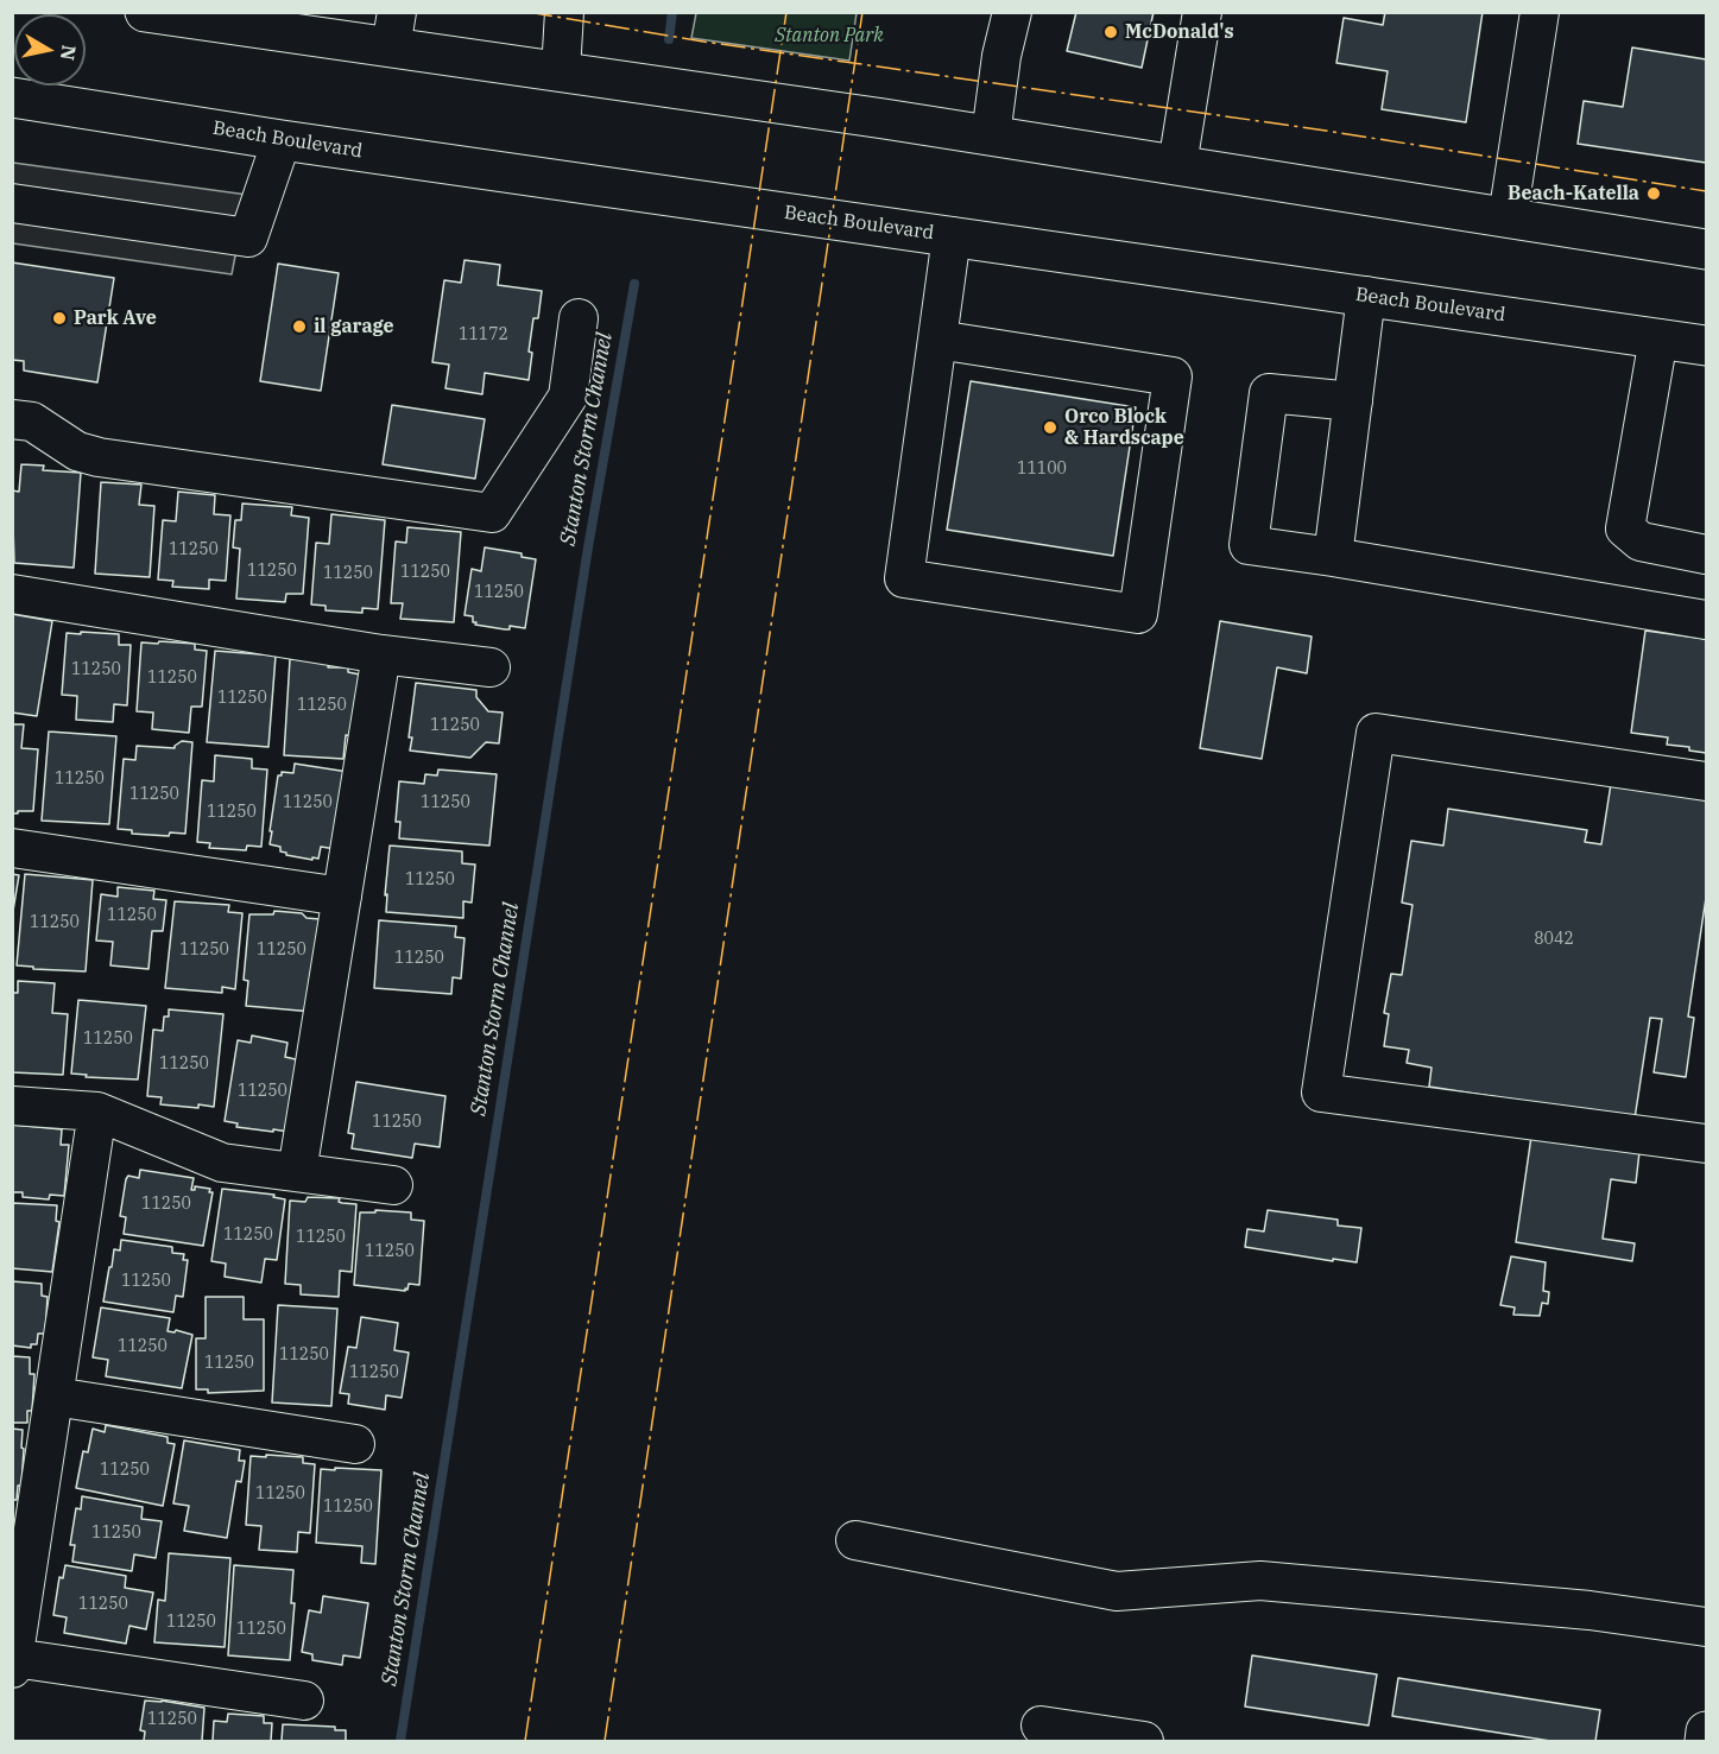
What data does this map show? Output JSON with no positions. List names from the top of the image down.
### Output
{
  "streets": {
    "main road": ["Beach Boulevard"]
  },
  "water": ["Stanton Storm Channel"],
  "parks": ["Stanton Park"],
  "places": [
    "McDonald's",
    "Beach-Katella",
    "Park Ave",
    "il garage",
    "Orco Block & Hardscape"
  ],
  "house_numbers": [
    "11172",
    "11100",
    "11250",
    "11250",
    "11250",
    "11250",
    "11250",
    "11250",
    "11250",
    "11250",
    "11250",
    "11250",
    "11250",
    "11250",
    "11250",
    "11250",
    "11250",
    "11250",
    "11250",
    "11250",
    "8042",
    "11250",
    "11250",
    "11250",
    "11250",
    "11250",
    "11250",
    "11250",
    "11250",
    "11250",
    "11250",
    "11250",
    "11250",
    "11250",
    "11250",
    "11250",
    "11250",
    "11250",
    "11250",
    "11250",
    "11250",
    "11250",
    "11250",
    "11250",
    "11250"
  ],
  "north": "right"
}
